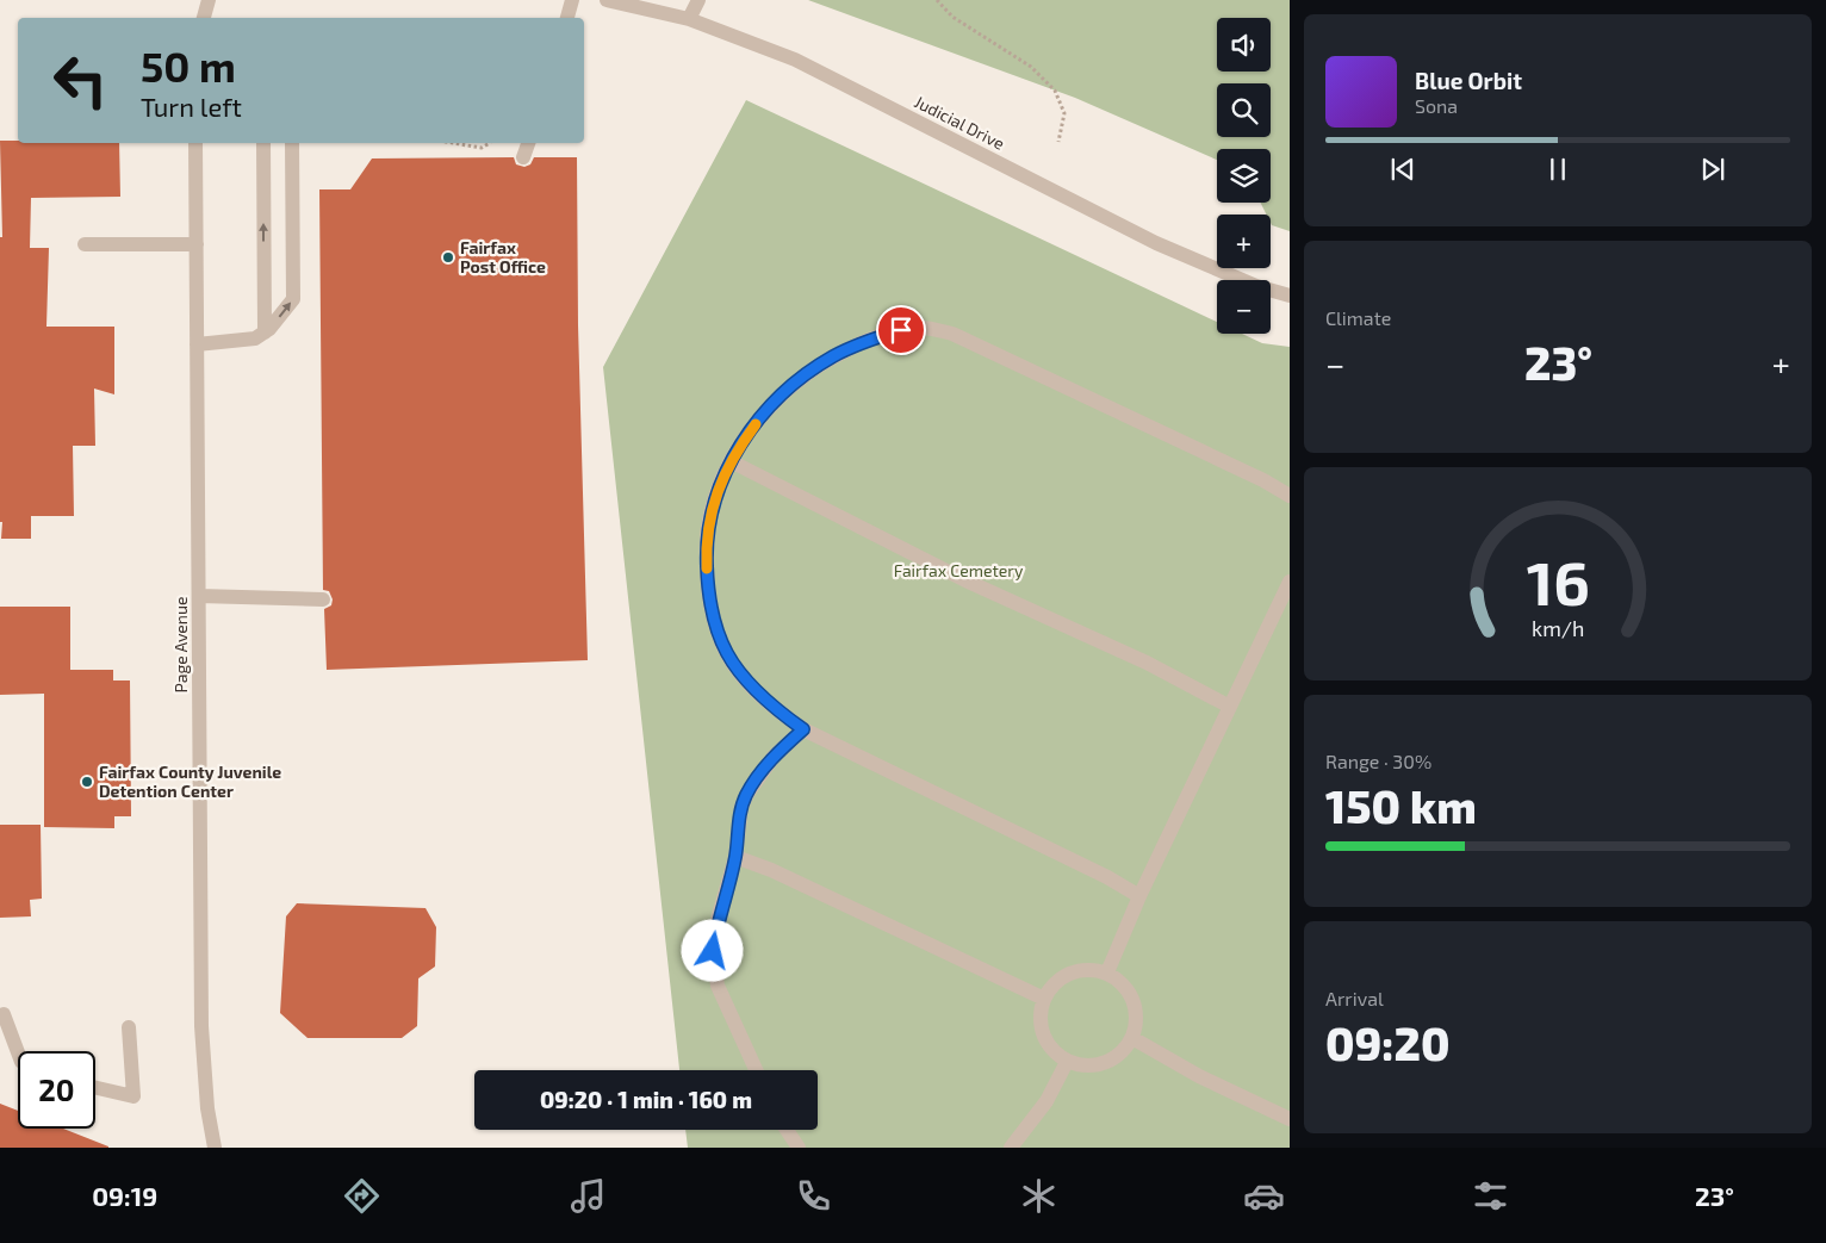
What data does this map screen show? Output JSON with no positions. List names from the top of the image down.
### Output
{
  "streets": {
    "street": ["Judicial Drive", "Page Avenue"]
  },
  "parks": ["Fairfax Cemetery"],
  "places": ["Fairfax Post Office", "Fairfax County Juvenile Detention Center"],
  "page": {
    "map_buttons": ["+", "−"],
    "turn": ["50 m", "Turn left"],
    "song": ["Blue Orbit", "Sona"],
    "tile": [
      "Climate",
      ["Range · 30%", "150 km"],
      ["Arrival", "09:20"]
    ],
    "heat": ["−", "23°", "+"],
    "limit": "20",
    "trip": "09:20 · 1 min · 160 m",
    "tabs": ["09:19", "23°"],
    "gauge": ["16", "km/h"]
  }
}
